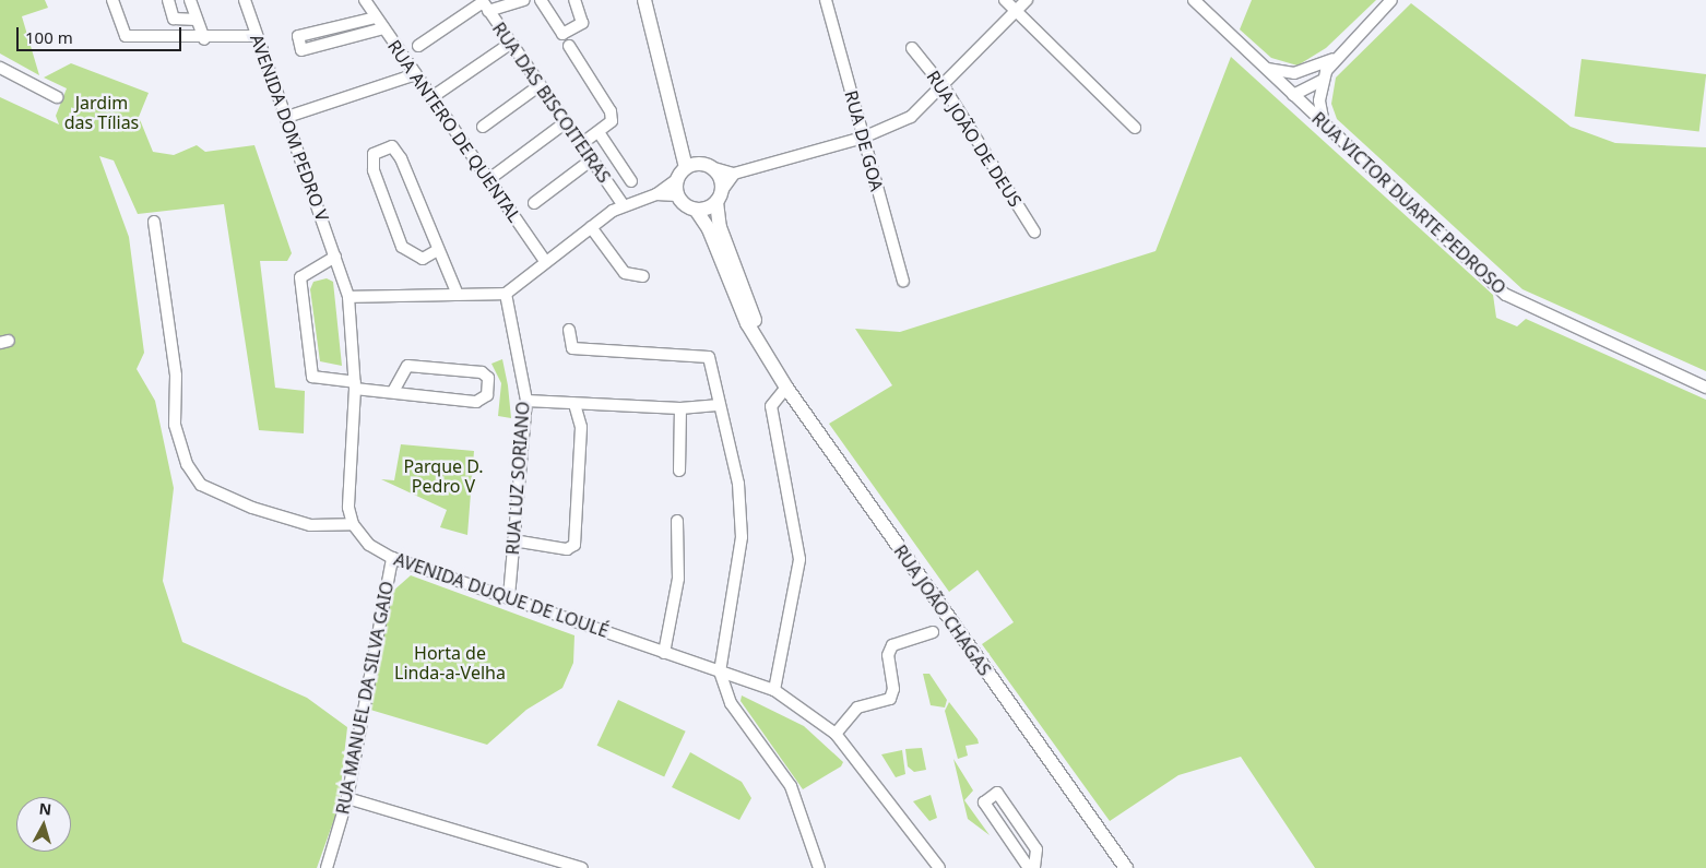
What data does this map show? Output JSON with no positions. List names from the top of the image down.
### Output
{
  "streets": {
    "street": [
      "RUA DAS BISCOITEIRAS",
      "AVENIDA DOM PEDRO V",
      "RUA ANTERO DE QUENTAL",
      "RUA JOÃO DE DEUS",
      "RUA DE GOA",
      "RUA VICTOR DUARTE PEDROSO",
      "RUA LUZ SORIANO",
      "AVENIDA DUQUE DE LOULÉ",
      "RUA JOÃO CHAGAS",
      "RUA MANUEL DA SILVA GAIO"
    ]
  },
  "crossings": [
    ["AVENIDA DOM PEDRO V", "AVENIDA DUQUE DE LOULÉ"],
    ["RUA LUZ SORIANO", "AVENIDA DUQUE DE LOULÉ"],
    ["AVENIDA DUQUE DE LOULÉ", "RUA MANUEL DA SILVA GAIO"]
  ],
  "parks": ["Jardim das Tílias", "Parque D. Pedro V", "Horta de Linda-a-Velha"],
  "scale_bar": "100 m",
  "north": "top"
}
